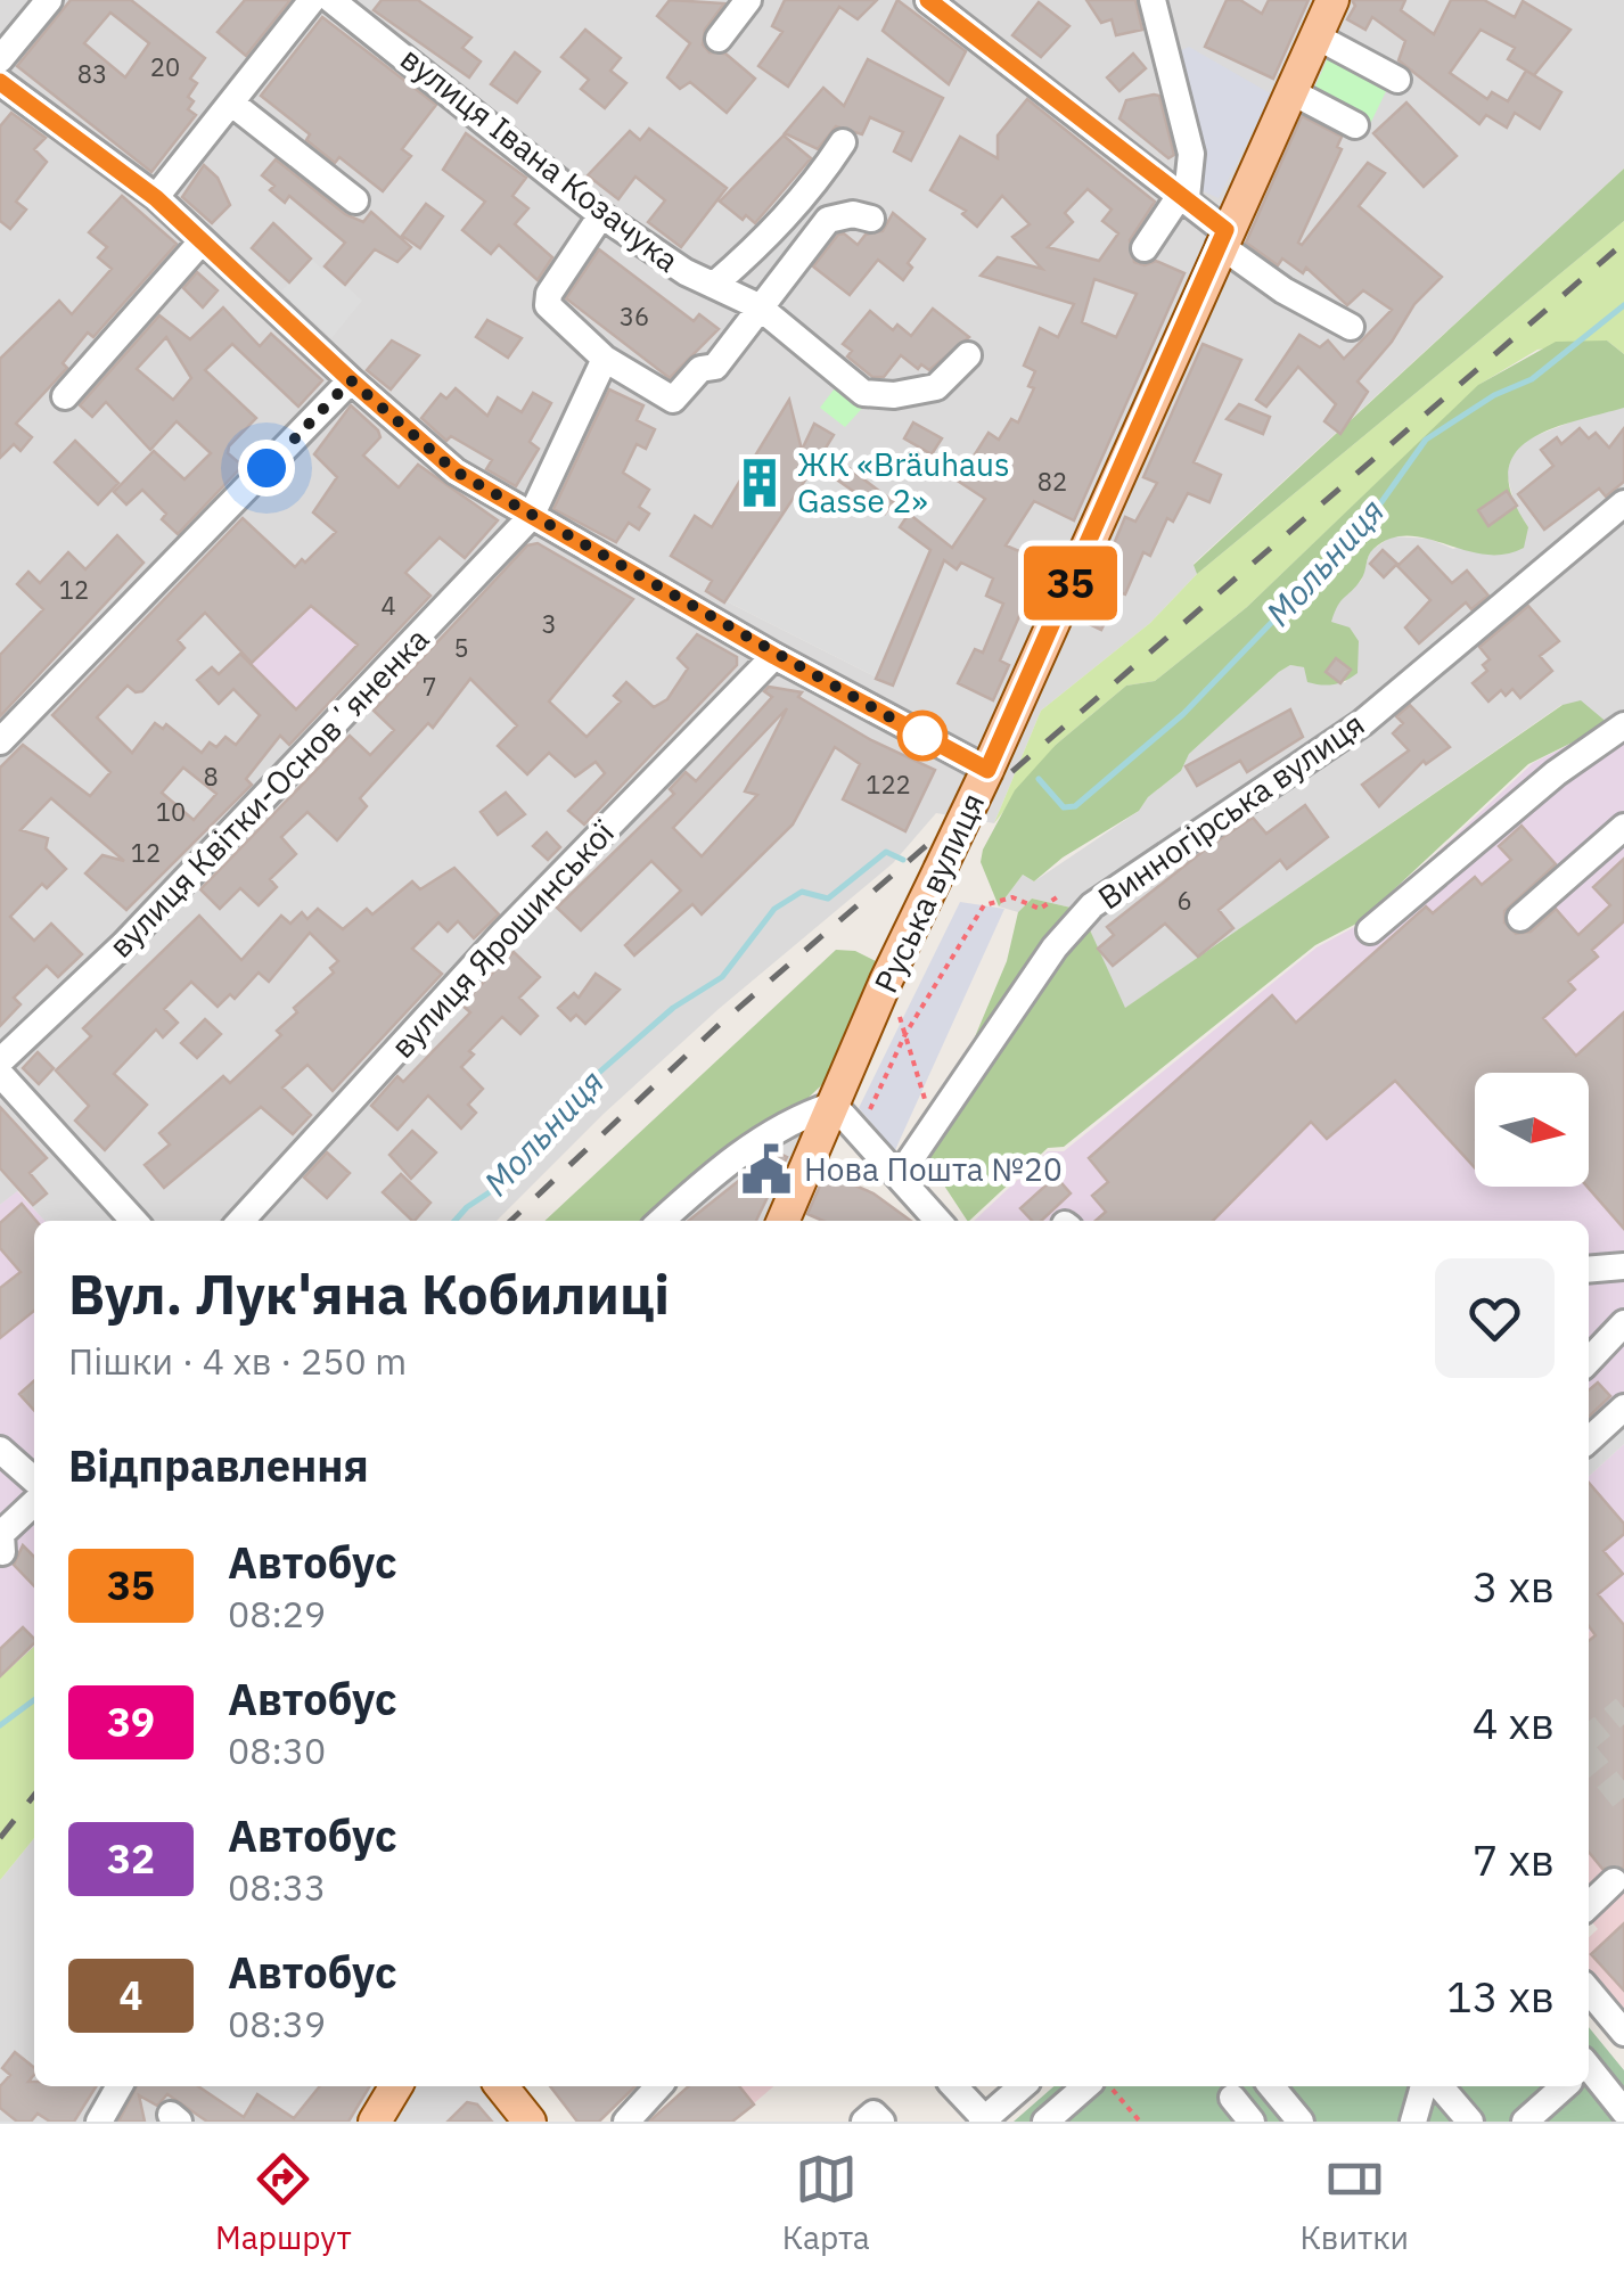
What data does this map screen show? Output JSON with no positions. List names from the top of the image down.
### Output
{
  "streets": {
    "main road": ["Руська вулиця"],
    "street": [
      "вулиця Івана Козачука",
      "вулиця Квітки-Основʼяненка",
      "Винногірська вулиця",
      "вулиця Ярошинської"
    ]
  },
  "water": ["Мольниця"],
  "places": {
    "building": ["ЖК «Bräuhaus Gasse 2»"],
    "public building": ["Нова Пошта №20"]
  },
  "lines": ["bus line 35"],
  "house_numbers": [
    "20",
    "83",
    "36",
    "82",
    "12",
    "4",
    "3",
    "5",
    "7",
    "8",
    "122",
    "10",
    "12",
    "6"
  ],
  "north": "right",
  "page": {
    "on_map": "35",
    "heading": [
      ["Вул. Лук'яна Кобилиці", "Пішки · 4 хв · 250 m"],
      "Відправлення"
    ],
    "list": [
      {
        "mark": "35",
        "name": "Автобус",
        "note": "08:29",
        "value": "3 хв"
      },
      {
        "mark": "39",
        "name": "Автобус",
        "note": "08:30",
        "value": "4 хв"
      },
      {
        "mark": "32",
        "name": "Автобус",
        "note": "08:33",
        "value": "7 хв"
      },
      {
        "mark": "4",
        "name": "Автобус",
        "note": "08:39",
        "value": "13 хв"
      }
    ],
    "tabs": ["Маршрут", "Карта", "Квитки"]
  }
}
